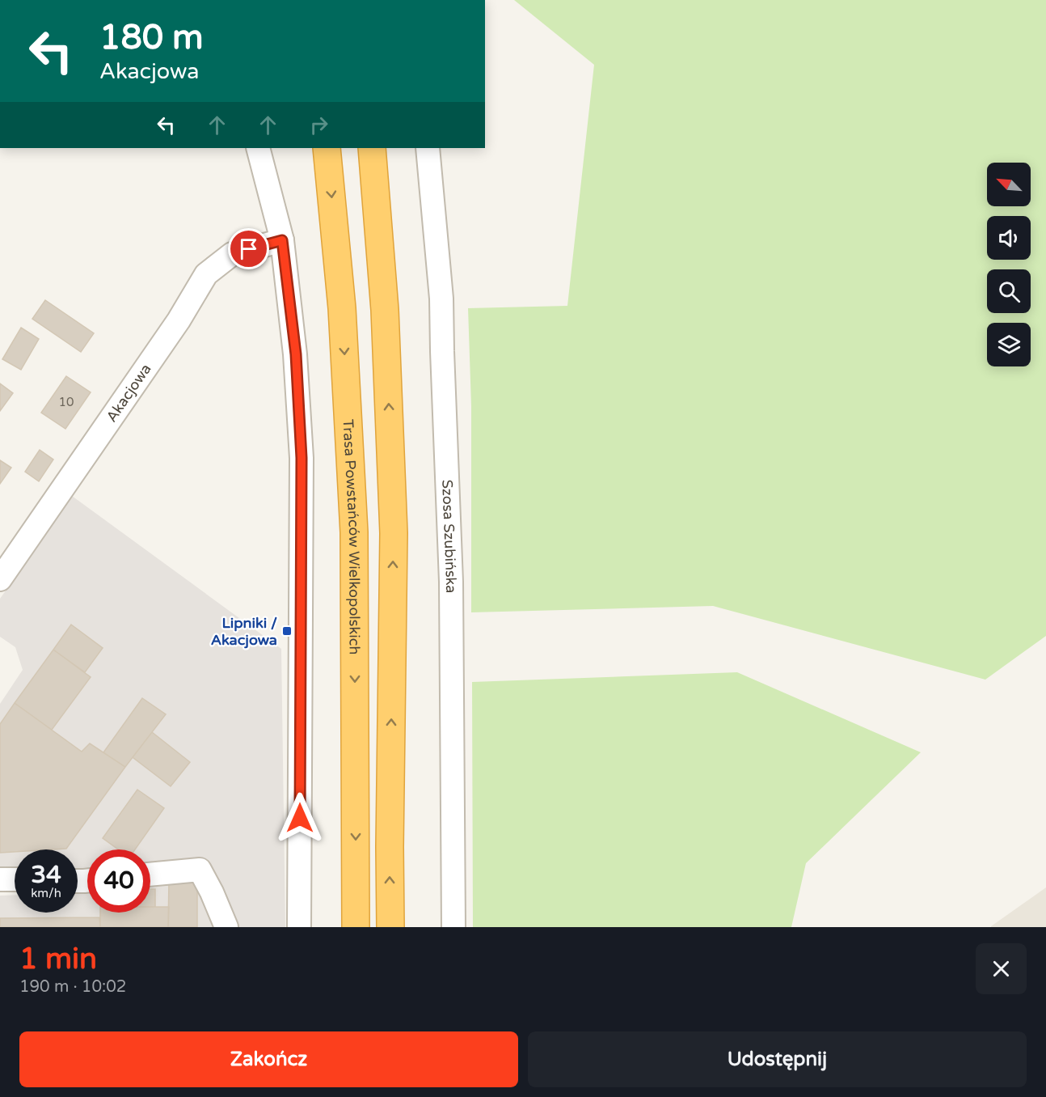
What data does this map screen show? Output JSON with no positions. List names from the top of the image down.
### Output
{
  "streets": {
    "highway": ["Trasa Powstańców Wielkopolskich"],
    "street": ["Akacjowa", "Szosa Szubińska"]
  },
  "places": {
    "transit": ["Lipniki / Akacjowa"]
  },
  "house_numbers": ["10"],
  "north": "top left",
  "page": {
    "turn": ["180 m", "Akacjowa"],
    "speed": "34 km/h",
    "limit": "40",
    "heading": ["1 min", "190 m · 10:02"],
    "buttons": ["Zakończ", "Udostępnij"]
  }
}
